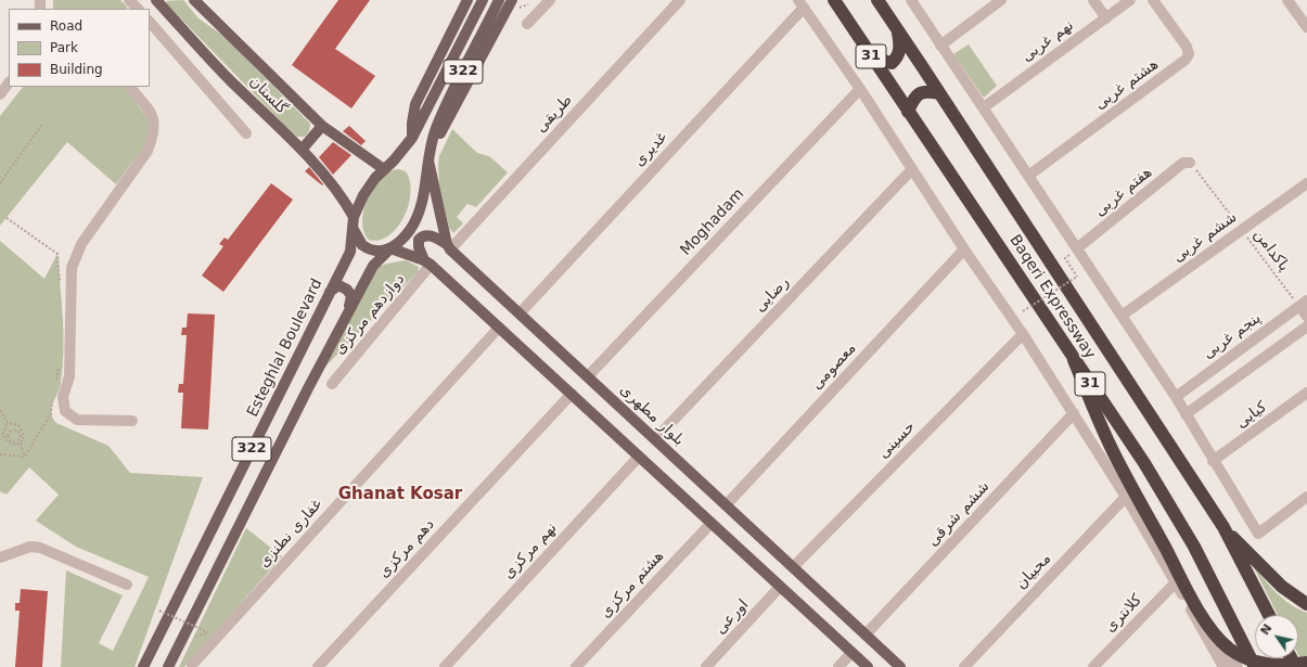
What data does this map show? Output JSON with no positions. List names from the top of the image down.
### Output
{
  "streets": {
    "highway": ["31", "Baqeri Expressway"],
    "main road": [
      "322",
      "گلستان",
      "Esteghlal Boulevard",
      "بلوار مطهری"
    ],
    "street": [
      "نهم غربی",
      "هشتم غربی",
      "طریقی",
      "غدیری",
      "هفتم غربی",
      "Moghadam",
      "ششم غربی",
      "رضایی",
      "دوازدهم مرکزی",
      "پنجم غربی",
      "معصومی",
      "کیایی",
      "حسینی",
      "ششم شرقی",
      "غفاری نطنزی",
      "دهم مرکزی",
      "نهم مرکزی",
      "محبیان",
      "هشتم مرکزی",
      "کلانتری",
      "اورعی"
    ],
    "path": ["پاکدامن"]
  },
  "crossings": [
    ["322", "گلستان"],
    ["322", "Esteghlal Boulevard"],
    ["گلستان", "Esteghlal Boulevard"],
    ["طریقی", "بلوار مطهری"],
    ["غدیری", "بلوار مطهری"],
    ["هفتم غربی", "پاکدامن"],
    ["Moghadam", "بلوار مطهری"],
    ["ششم غربی", "پاکدامن"],
    ["پاکدامن", "پنجم غربی"],
    ["رضایی", "بلوار مطهری"],
    ["دوازدهم مرکزی", "بلوار مطهری"],
    ["معصومی", "بلوار مطهری"],
    ["بلوار مطهری", "حسینی"],
    ["بلوار مطهری", "ششم شرقی"]
  ],
  "districts": ["Ghanat Kosar"],
  "legend": ["Road", "Park", "Building"],
  "north": "top left"
}
